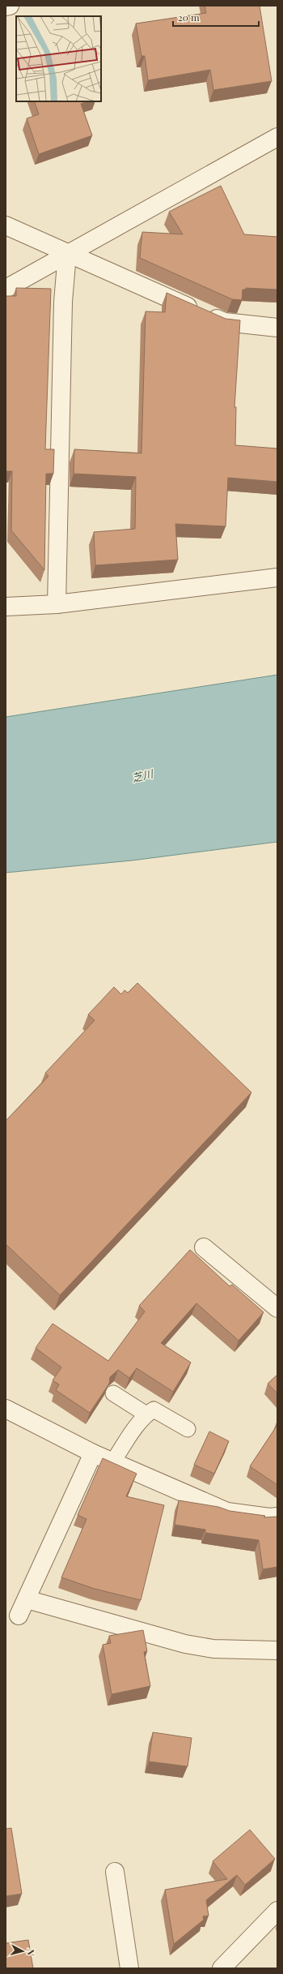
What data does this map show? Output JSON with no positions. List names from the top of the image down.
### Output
{
  "water": ["芝川"],
  "scale_bar": "20 m",
  "north": "right"
}
